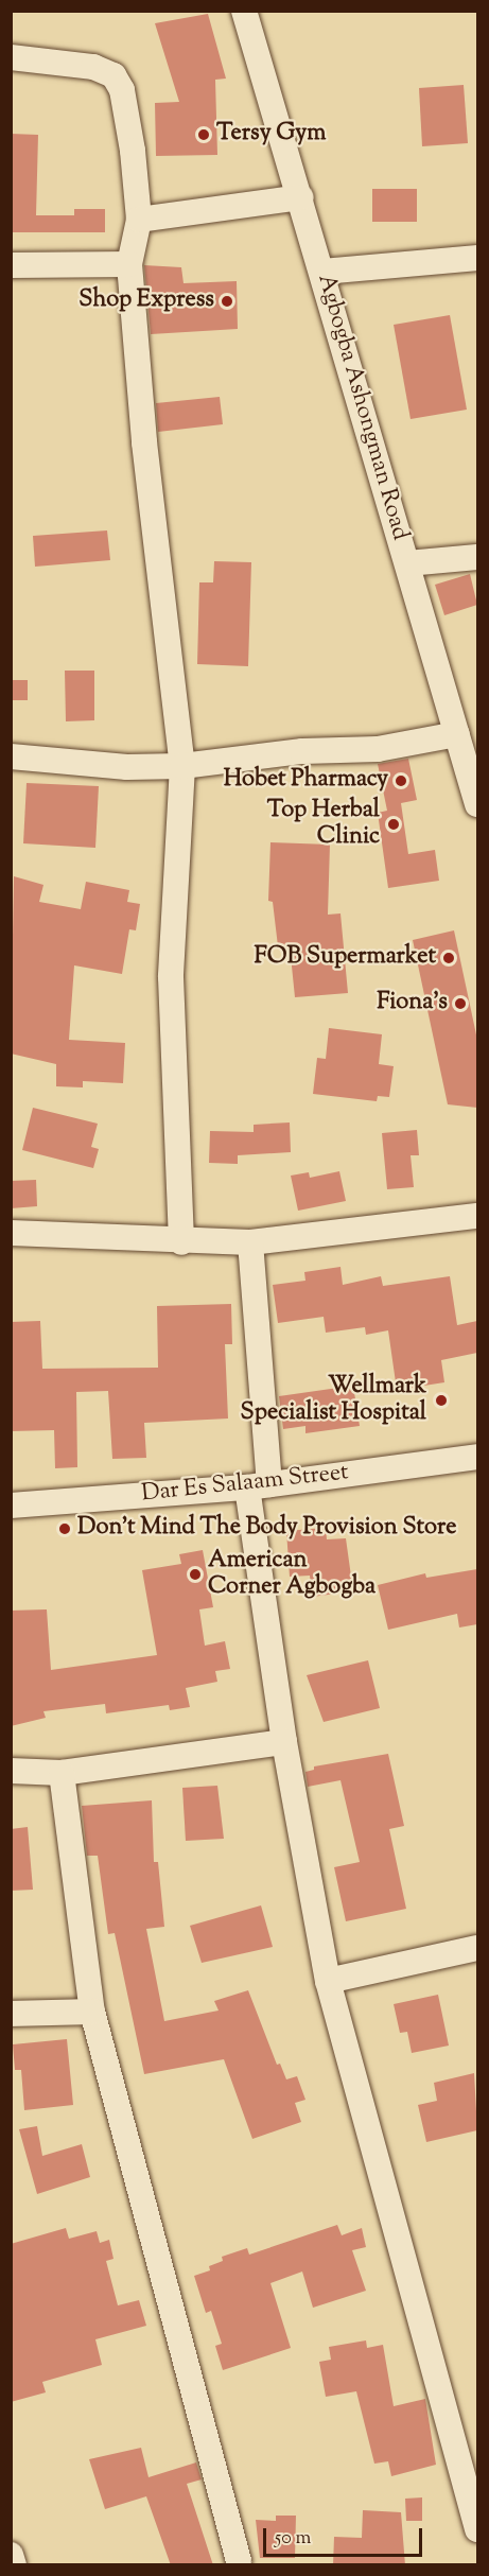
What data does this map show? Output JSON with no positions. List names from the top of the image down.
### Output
{
  "streets": {
    "street": ["Agbogba Ashongman Road", "Dar Es Salaam Street"]
  },
  "places": [
    "Tersy Gym",
    "Shop Express",
    "Hobet Pharmacy",
    "Top Herbal Clinic",
    "FOB Supermarket",
    "Fiona's",
    "Wellmark Specialist Hospital",
    "Don't Mind The Body Provision Store",
    "American Corner Agbogba"
  ],
  "scale_bar": "50 m"
}
